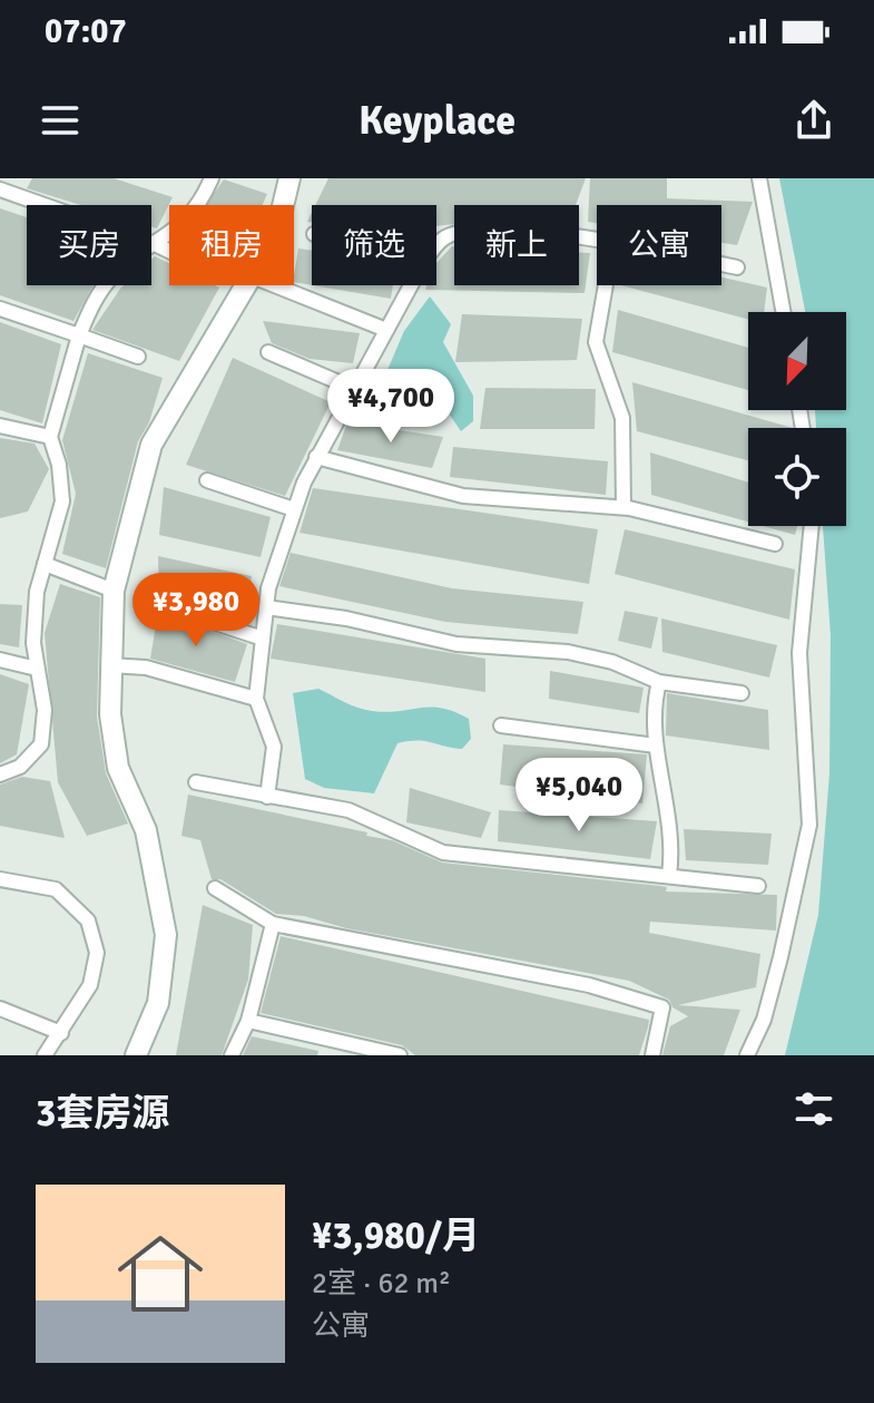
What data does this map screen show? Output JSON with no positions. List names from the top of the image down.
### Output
{
  "north": "bottom left",
  "page": {
    "status": "07:07",
    "header": "Keyplace",
    "chip": [
      "买房",
      "租房",
      "筛选",
      "新上",
      "公寓"
    ],
    "price": ["¥4,700", "¥3,980", "¥5,040"],
    "heading": "3套房源",
    "list": [
      {
        "name": "¥3,980/月",
        "note": "2室 · 62 m² · 公寓"
      }
    ]
  }
}
